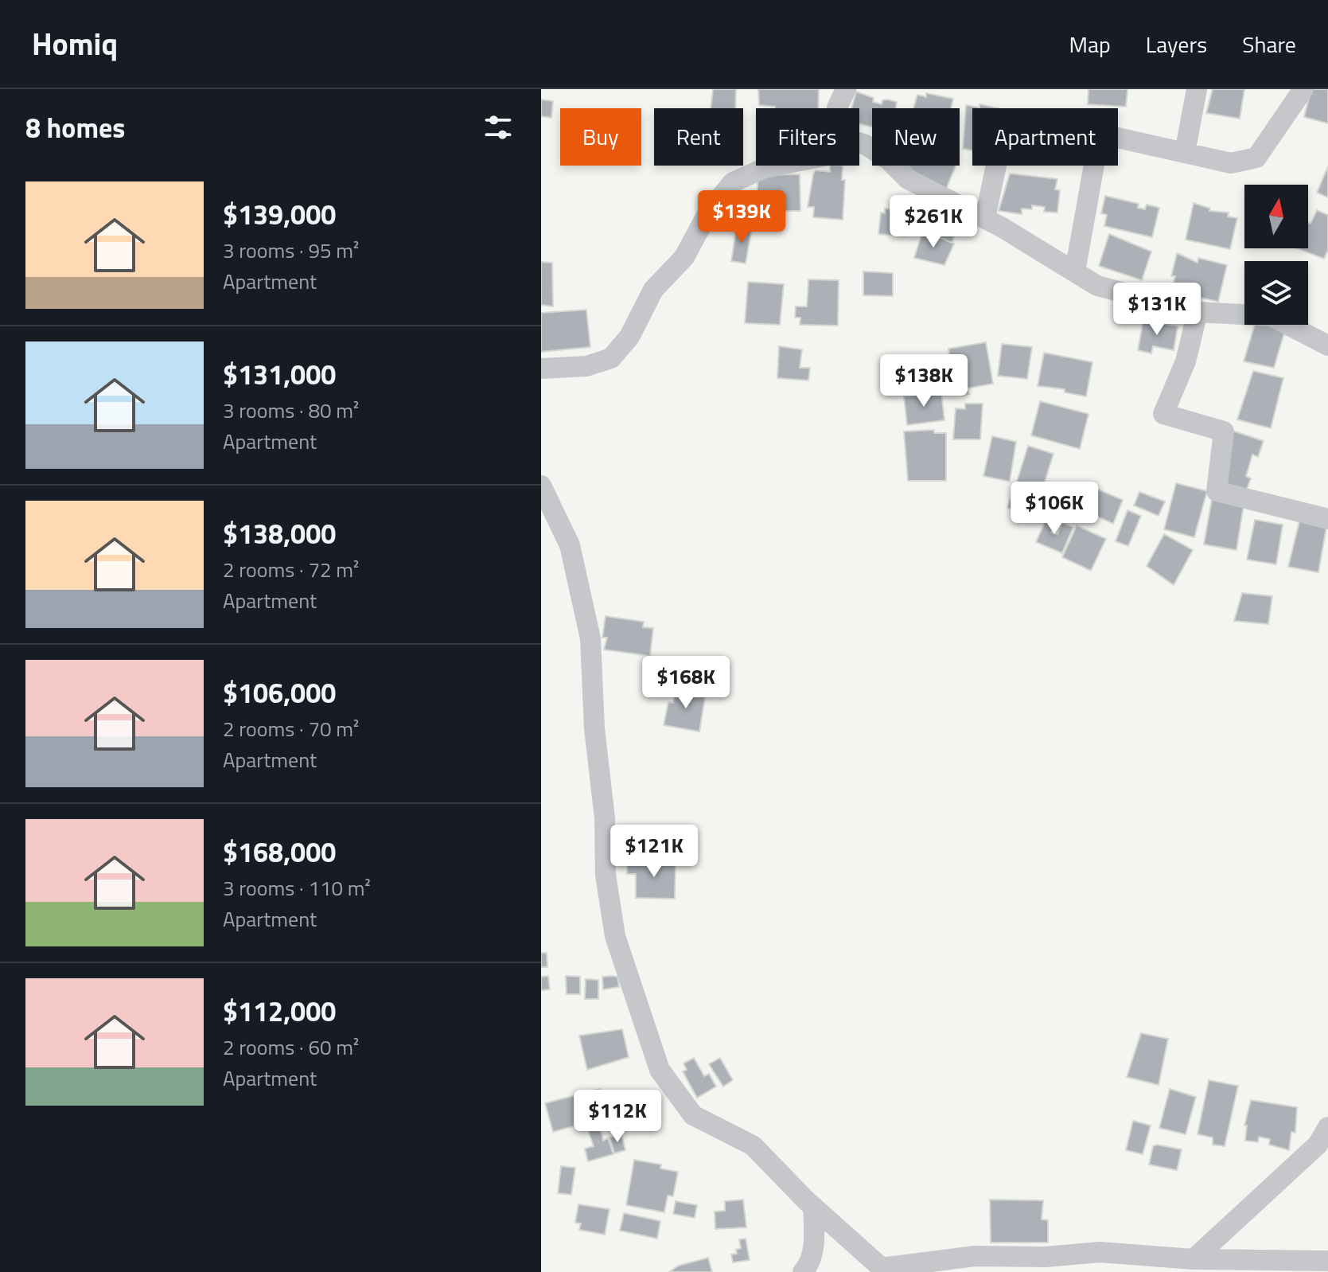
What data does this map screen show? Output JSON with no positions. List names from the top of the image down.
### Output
{
  "north": "top",
  "page": {
    "header": "Homiq",
    "nav": ["Map", "Layers", "Share"],
    "heading": "8 homes",
    "chip": [
      "Buy",
      "Rent",
      "Filters",
      "New",
      "Apartment"
    ],
    "list": [
      {
        "name": "$139,000",
        "note": "3 rooms · 95 m² · Apartment"
      },
      {
        "name": "$131,000",
        "note": "3 rooms · 80 m² · Apartment"
      },
      {
        "name": "$138,000",
        "note": "2 rooms · 72 m² · Apartment"
      },
      {
        "name": "$106,000",
        "note": "2 rooms · 70 m² · Apartment"
      },
      {
        "name": "$168,000",
        "note": "3 rooms · 110 m² · Apartment"
      },
      {
        "name": "$112,000",
        "note": "2 rooms · 60 m² · Apartment"
      }
    ],
    "price": [
      "$139K",
      "$261K",
      "$131K",
      "$138K",
      "$106K",
      "$168K",
      "$121K",
      "$112K"
    ]
  }
}
